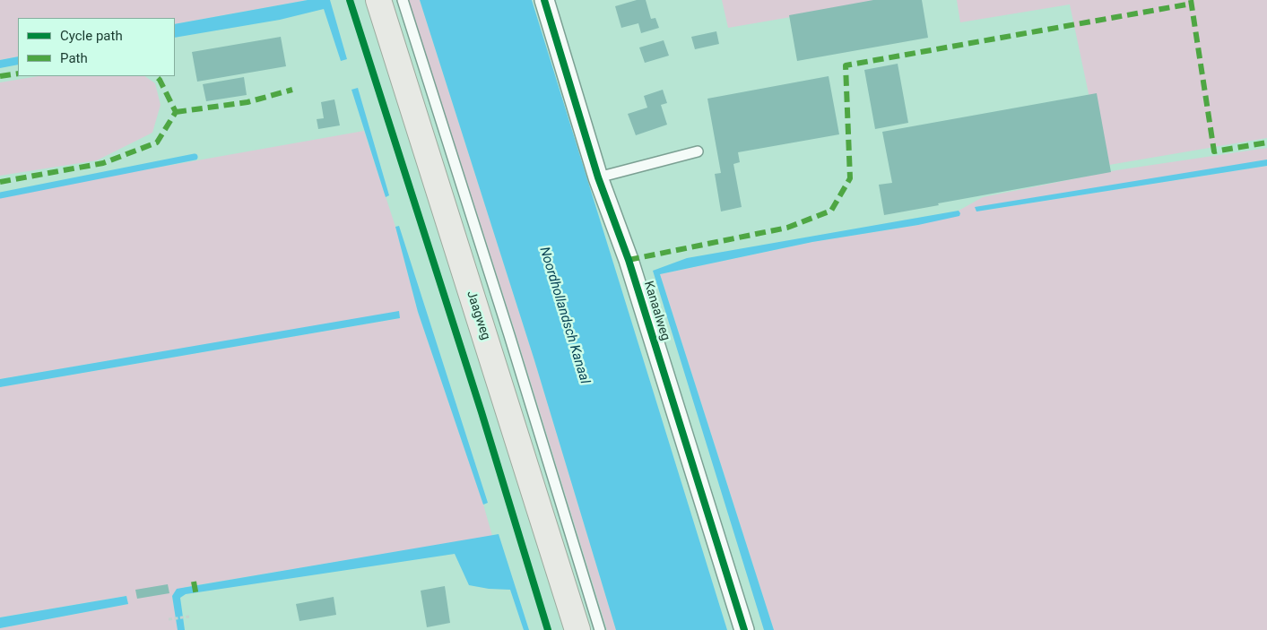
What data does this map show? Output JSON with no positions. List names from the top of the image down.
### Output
{
  "streets": {
    "main road": ["Jaagweg"],
    "street": ["Kanaalweg"]
  },
  "water": ["Noordhollandsch Kanaal"],
  "legend": ["Cycle path", "Path"]
}
